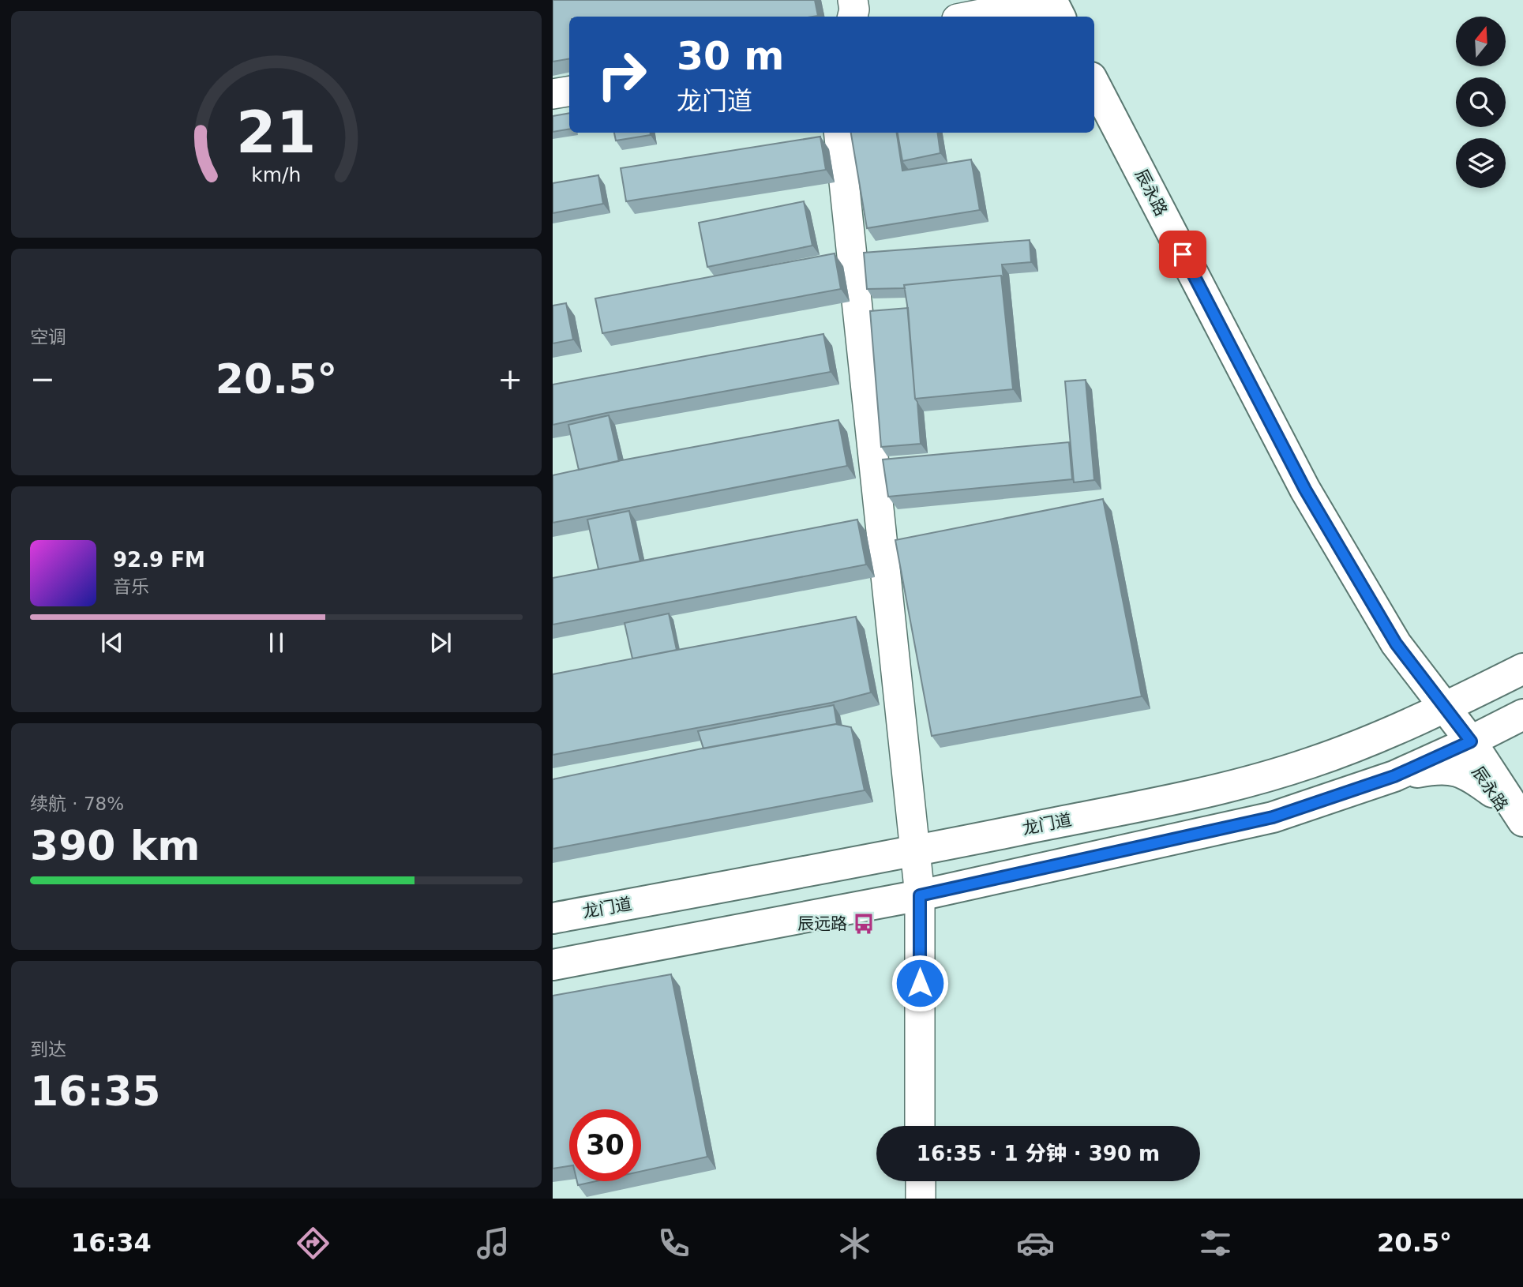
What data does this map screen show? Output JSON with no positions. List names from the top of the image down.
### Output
{
  "streets": {
    "main road": ["辰永路", "龙门道"]
  },
  "crossings": [
    ["辰永路", "龙门道"]
  ],
  "places": {
    "bus stop": ["辰远路"]
  },
  "north": "top",
  "page": {
    "turn": ["30 m", "龙门道"],
    "tile": [
      "空调",
      ["续航 · 78%", "390 km"],
      ["到达", "16:35"]
    ],
    "heat": ["−", "20.5°", "+"],
    "song": ["92.9 FM", "音乐"],
    "limit": "30",
    "trip": "16:35 · 1 分钟 · 390 m",
    "tabs": ["16:34", "20.5°"],
    "gauge": ["21", "km/h"]
  }
}
